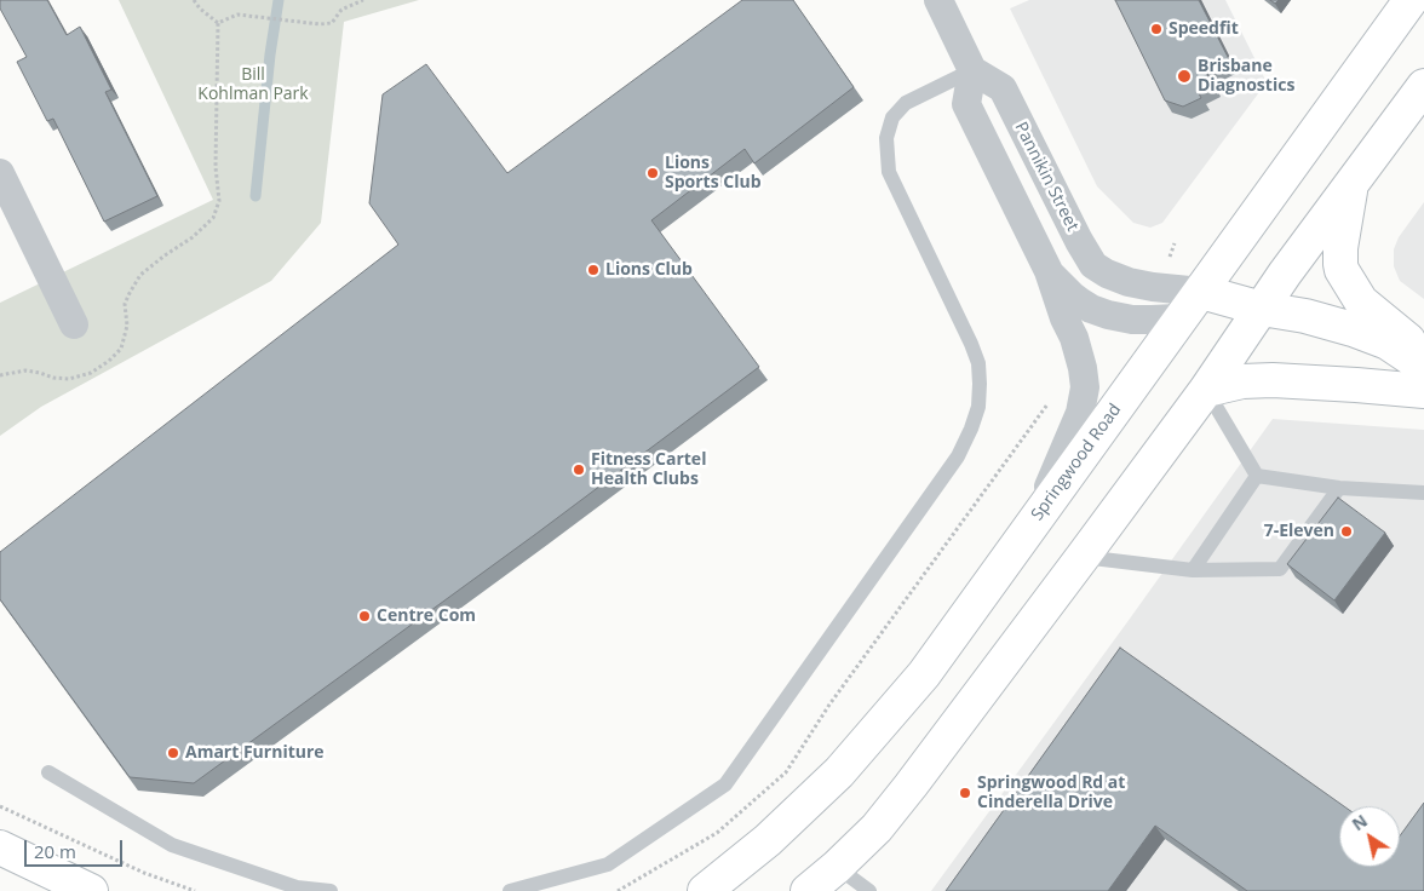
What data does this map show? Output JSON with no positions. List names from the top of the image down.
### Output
{
  "streets": {
    "main road": ["Springwood Road"],
    "street": ["Pannikin Street"]
  },
  "crossings": [
    ["Pannikin Street", "Springwood Road"]
  ],
  "parks": ["Bill Kohlman Park"],
  "places": [
    "Speedfit",
    "Brisbane Diagnostics",
    "Lions Sports Club",
    "Lions Club",
    "Fitness Cartel Health Clubs",
    "7-Eleven",
    "Centre Com",
    "Amart Furniture",
    "Springwood Rd at Cinderella Drive"
  ],
  "scale_bar": "20 m",
  "north": "top left"
}
